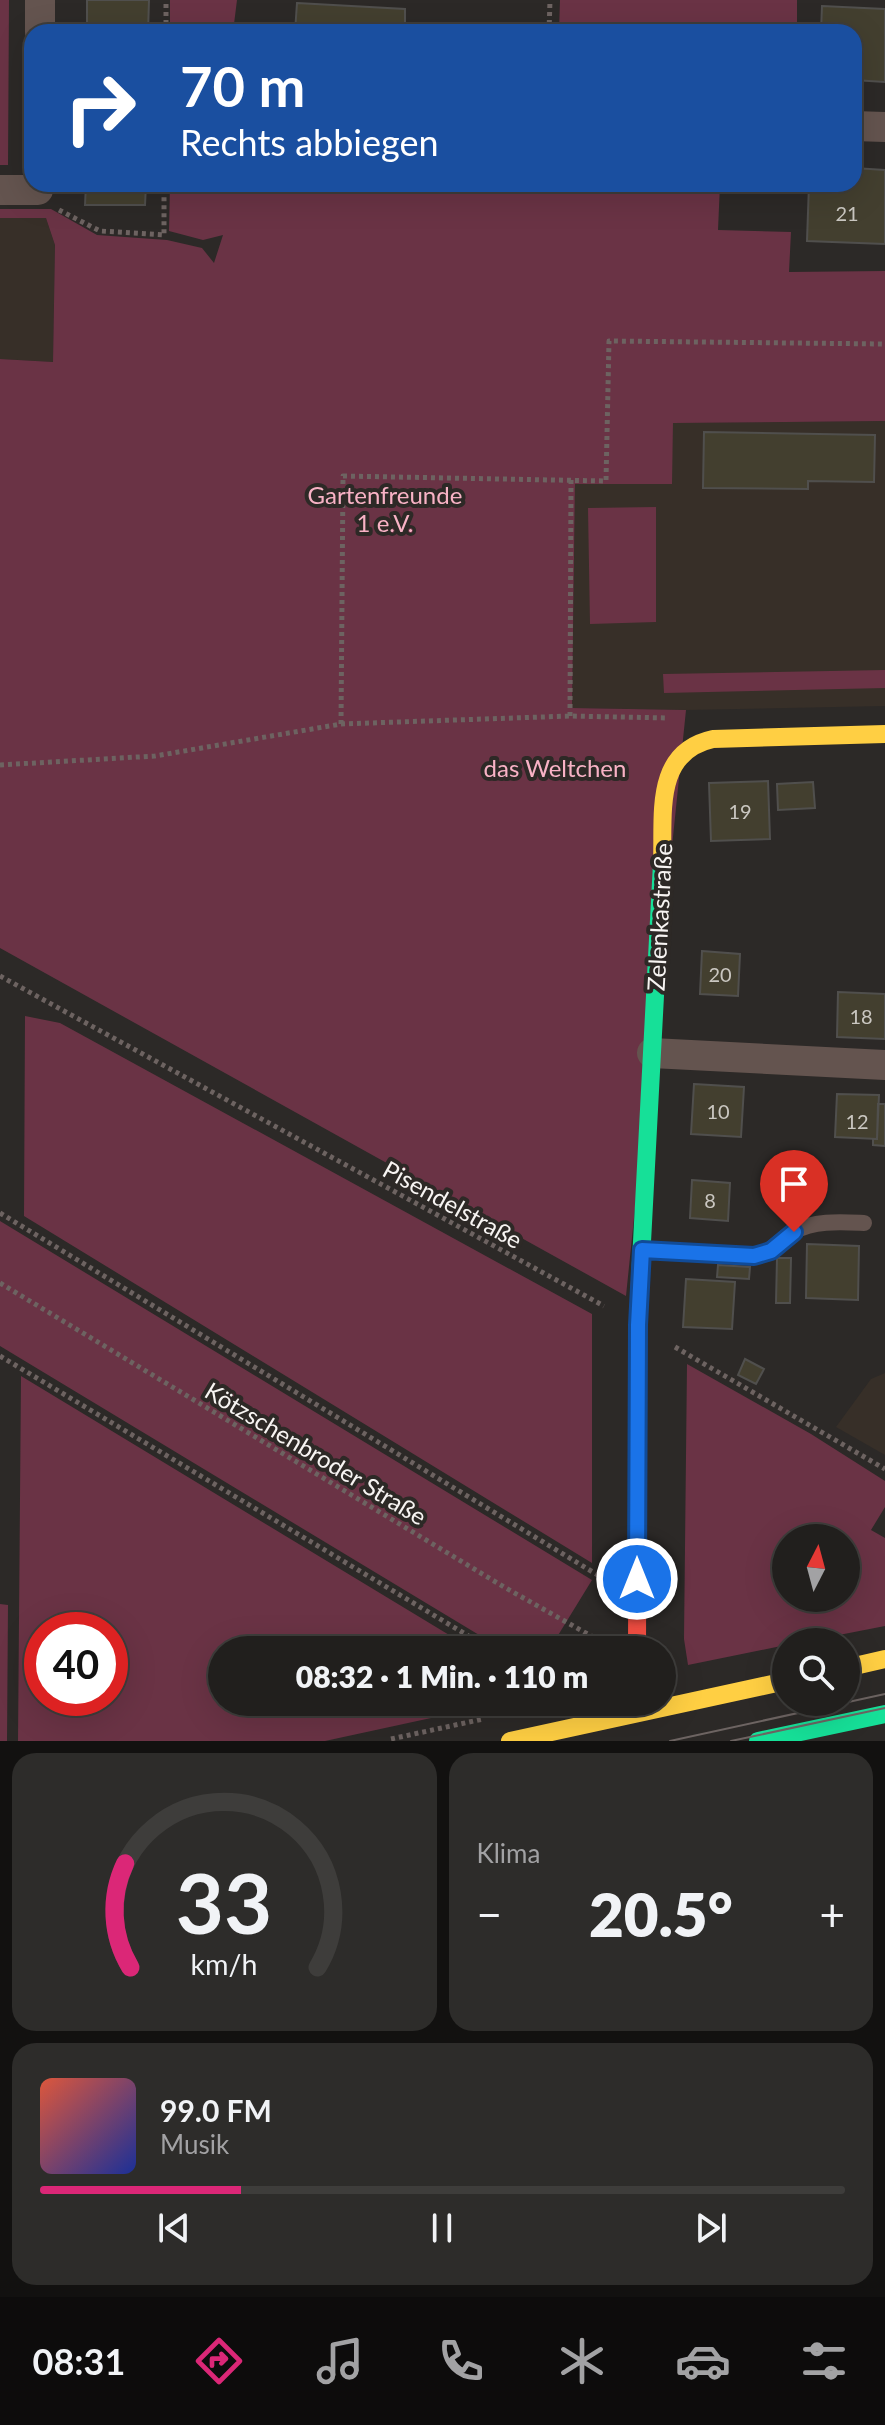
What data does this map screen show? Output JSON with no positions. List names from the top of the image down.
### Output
{
  "streets": {
    "street": ["Zelenkastraße"],
    "path": ["Pisendelstraße", "Kötzschenbroder Straße"]
  },
  "crossings": [
    ["Zelenkastraße", "Pisendelstraße"]
  ],
  "parks": ["Gartenfreunde 1 e.V.", "das Weltchen"],
  "house_numbers": [
    "21",
    "19",
    "20",
    "18",
    "10",
    "12",
    "8"
  ],
  "north": "top",
  "page": {
    "turn": ["70 m", "Rechts abbiegen"],
    "limit": "40",
    "trip": "08:32 · 1 Min. · 110 m",
    "tile": "Klima",
    "heat": ["−", "20.5°", "+"],
    "song": ["99.0 FM", "Musik"],
    "tabs": "08:31",
    "gauge": ["33", "km/h"]
  }
}
